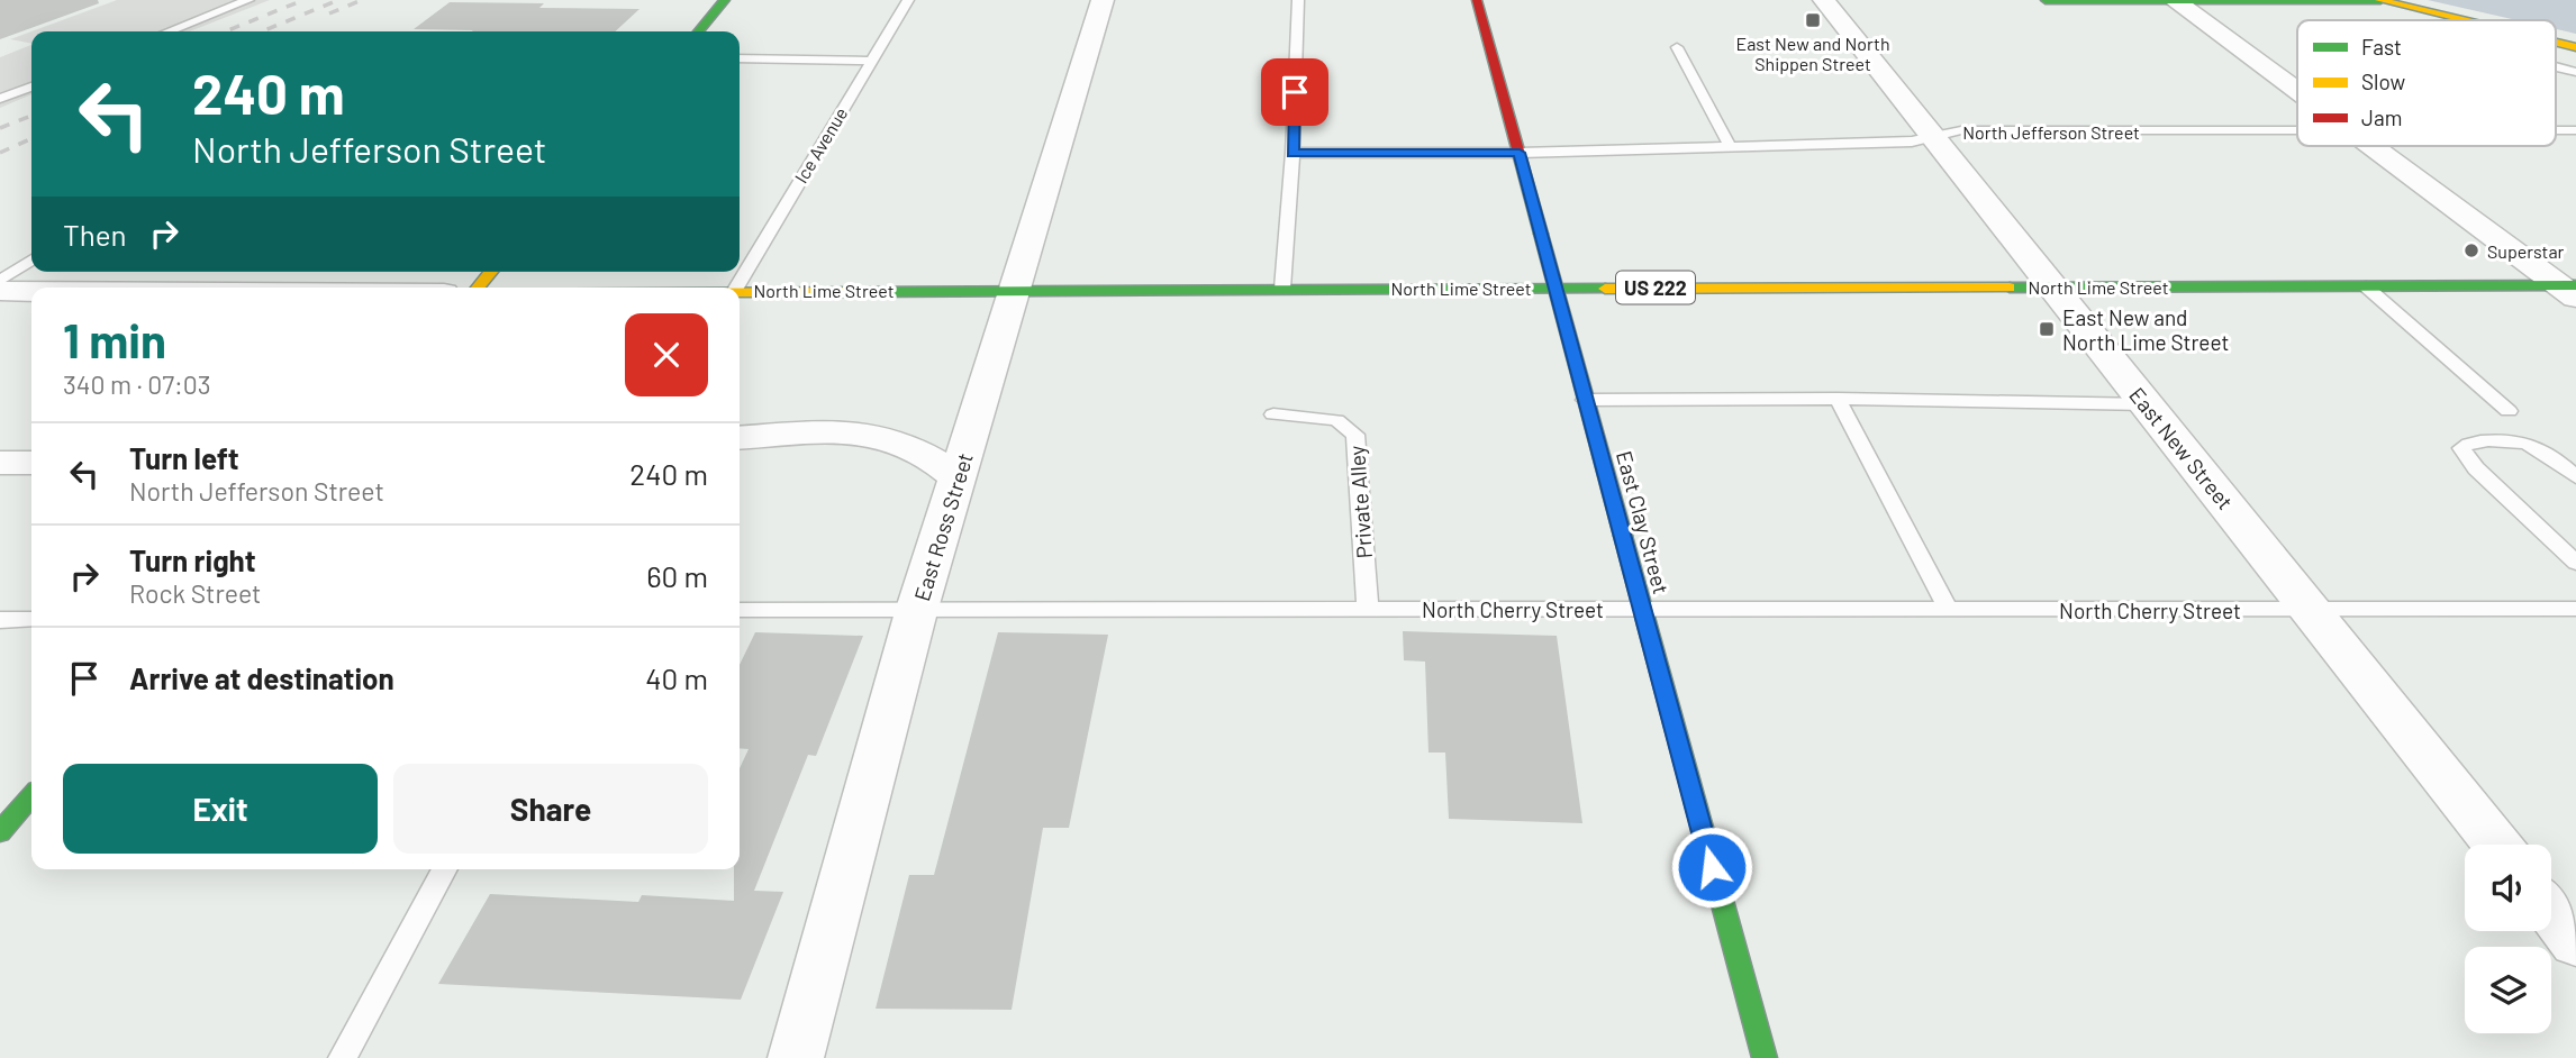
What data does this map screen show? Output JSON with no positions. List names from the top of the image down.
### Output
{
  "streets": {
    "main road": ["North Lime Street", "US 222", "East Clay Street"],
    "street": ["East New Street", "East Ross Street"],
    "lane": [
      "North Jefferson Street",
      "Ice Avenue",
      "Private Alley",
      "North Cherry Street"
    ]
  },
  "crossings": [
    ["North Jefferson Street", "East New Street"],
    ["North Jefferson Street", "East Clay Street"],
    ["North Lime Street", "East New Street"],
    ["North Lime Street", "East Clay Street"],
    ["North Lime Street", "East Ross Street"],
    ["East New Street", "North Cherry Street"],
    ["Private Alley", "North Cherry Street"],
    ["East Clay Street", "North Cherry Street"],
    ["East Ross Street", "North Cherry Street"]
  ],
  "places": {
    "transit": ["East New and North Shippen Street", "East New and North Lime Street"],
    "other": ["Superstar"]
  },
  "legend": ["Fast", "Slow", "Jam"],
  "page": {
    "turn": ["240 m", "North Jefferson Street"],
    "then": "Then",
    "heading": ["1 min", "340 m · 07:03"],
    "list": [
      {
        "name": "Turn left",
        "note": "North Jefferson Street",
        "value": "240 m"
      },
      {
        "name": "Turn right",
        "note": "Rock Street",
        "value": "60 m"
      },
      {
        "name": "Arrive at destination",
        "value": "40 m"
      }
    ],
    "buttons": ["Exit", "Share"]
  }
}
